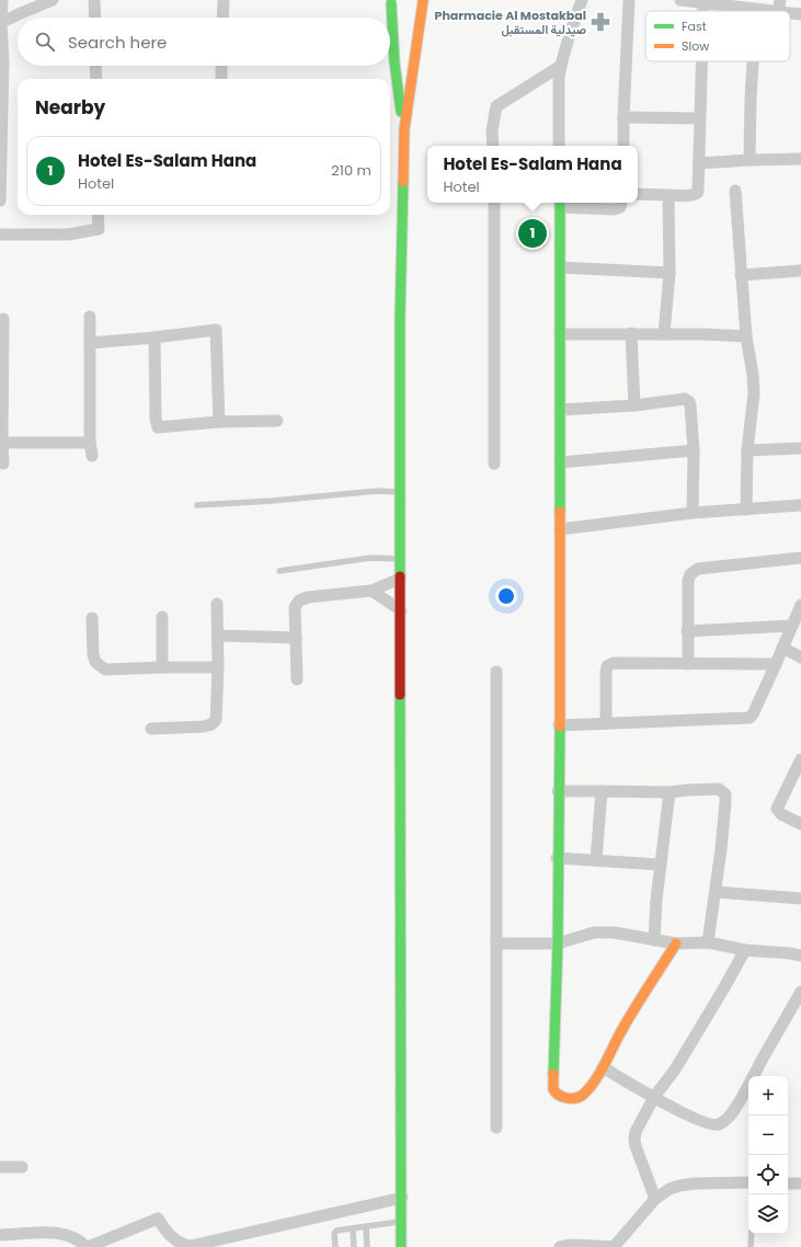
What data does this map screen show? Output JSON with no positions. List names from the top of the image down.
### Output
{
  "places": {
    "pharmacy": ["Pharmacie Al Mostakbal صيدلية المستقبل"]
  },
  "legend": ["Fast", "Slow"],
  "page": {
    "search": "Search here",
    "heading": "Nearby",
    "list": [
      {
        "mark": "1",
        "name": "Hotel Es-Salam Hana",
        "note": "Hotel",
        "value": "210 m"
      }
    ],
    "popup": ["Hotel Es-Salam Hana", "Hotel"],
    "pins": "1",
    "map_buttons": ["+", "−"]
  }
}
